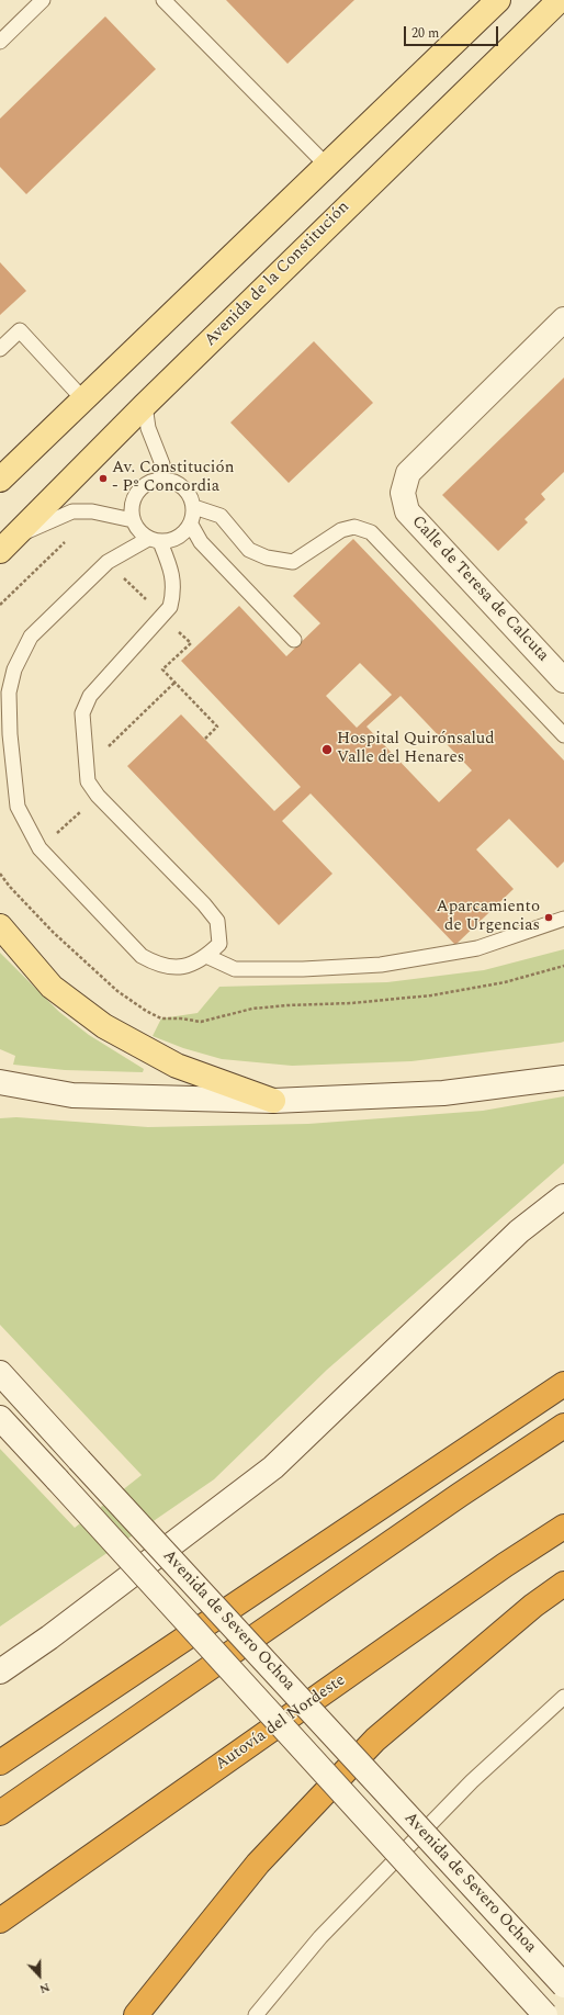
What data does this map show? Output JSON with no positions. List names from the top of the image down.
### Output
{
  "streets": {
    "highway": ["Autovía del Nordeste"],
    "main road": ["Avenida de la Constitución"],
    "street": ["Calle de Teresa de Calcuta", "Avenida de Severo Ochoa"]
  },
  "places": ["Av. Constitución - Pº Concordia", "Hospital Quirónsalud Valle del Henares", "Aparcamiento de Urgencias"],
  "scale_bar": "20 m",
  "north": "bottom"
}
